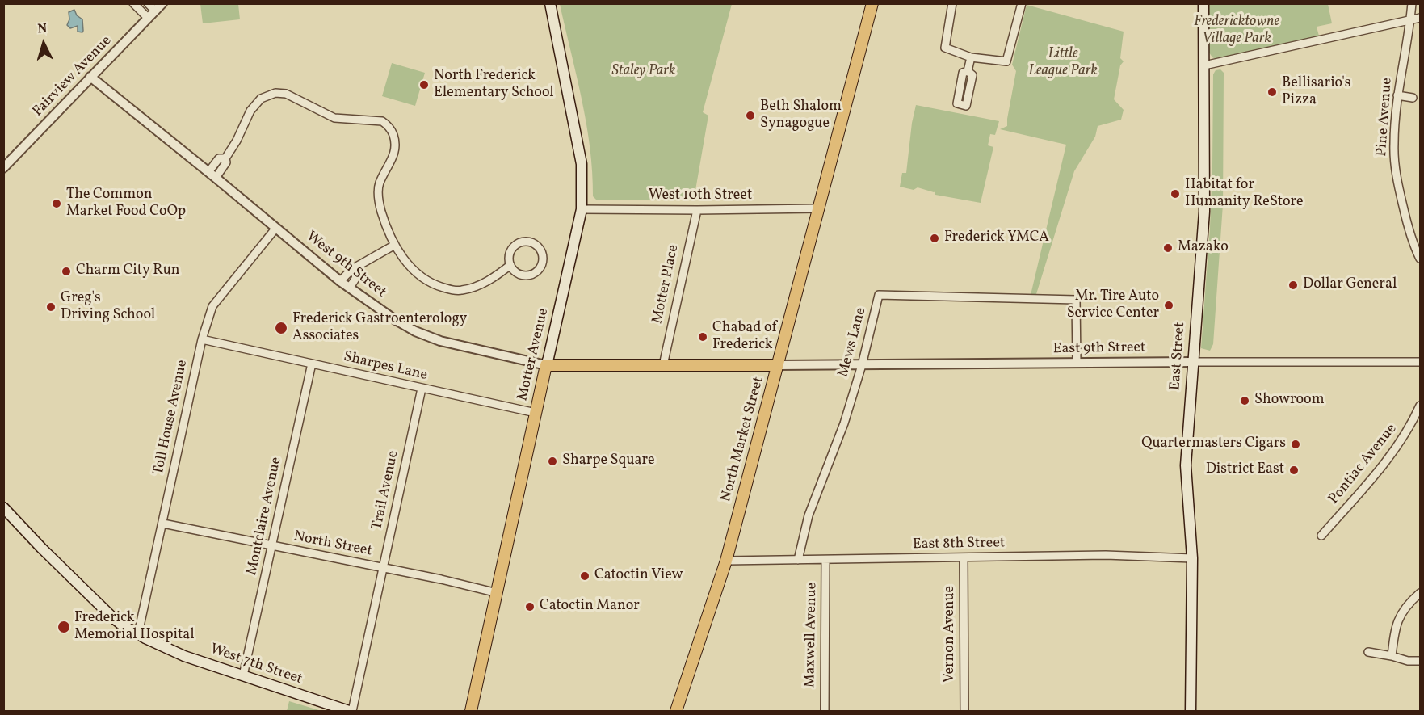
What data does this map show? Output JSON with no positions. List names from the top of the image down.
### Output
{
  "streets": {
    "main road": [
      "West 9th Street",
      "Motter Avenue",
      "East Street",
      "North Market Street",
      "West 7th Street"
    ],
    "street": [
      "Fairview Avenue",
      "Pine Avenue",
      "West 10th Street",
      "Motter Place",
      "Mews Lane",
      "East 9th Street",
      "Sharpes Lane",
      "Toll House Avenue",
      "Pontiac Avenue",
      "Trail Avenue",
      "Montclaire Avenue",
      "North Street",
      "East 8th Street",
      "Vernon Avenue",
      "Maxwell Avenue"
    ]
  },
  "crossings": [
    ["Fairview Avenue", "West 9th Street"],
    ["West 10th Street", "Motter Place"],
    ["West 10th Street", "Motter Avenue"],
    ["West 10th Street", "North Market Street"],
    ["West 9th Street", "Motter Place"],
    ["West 9th Street", "East 9th Street"],
    ["West 9th Street", "Motter Avenue"],
    ["West 9th Street", "Toll House Avenue"],
    ["West 9th Street", "North Market Street"],
    ["Mews Lane", "East 9th Street"],
    ["Mews Lane", "East 8th Street"],
    ["East 9th Street", "East Street"],
    ["East 9th Street", "North Market Street"],
    ["Motter Avenue", "Sharpes Lane"],
    ["Motter Avenue", "North Street"],
    ["East Street", "East 8th Street"],
    ["Sharpes Lane", "Toll House Avenue"],
    ["Sharpes Lane", "Trail Avenue"],
    ["Sharpes Lane", "Montclaire Avenue"],
    ["Toll House Avenue", "North Street"],
    ["Toll House Avenue", "West 7th Street"],
    ["North Market Street", "East 8th Street"],
    ["Trail Avenue", "North Street"],
    ["Trail Avenue", "West 7th Street"],
    ["Montclaire Avenue", "North Street"],
    ["Montclaire Avenue", "West 7th Street"],
    ["East 8th Street", "Vernon Avenue"],
    ["East 8th Street", "Maxwell Avenue"]
  ],
  "parks": ["Fredericktowne Village Park", "Little League Park", "Staley Park"],
  "places": [
    "North Frederick Elementary School",
    "Bellisario's Pizza",
    "Beth Shalom Synagogue",
    "Habitat for Humanity ReStore",
    "The Common Market Food CoOp",
    "Frederick YMCA",
    "Mazako",
    "Charm City Run",
    "Dollar General",
    "Mr. Tire Auto Service Center",
    "Greg's Driving School",
    "Frederick Gastroenterology Associates",
    "Chabad of Frederick",
    "Showroom",
    "Quartermasters Cigars",
    "Sharpe Square",
    "District East",
    "Catoctin View",
    "Catoctin Manor",
    "Frederick Memorial Hospital"
  ],
  "north": "top"
}
